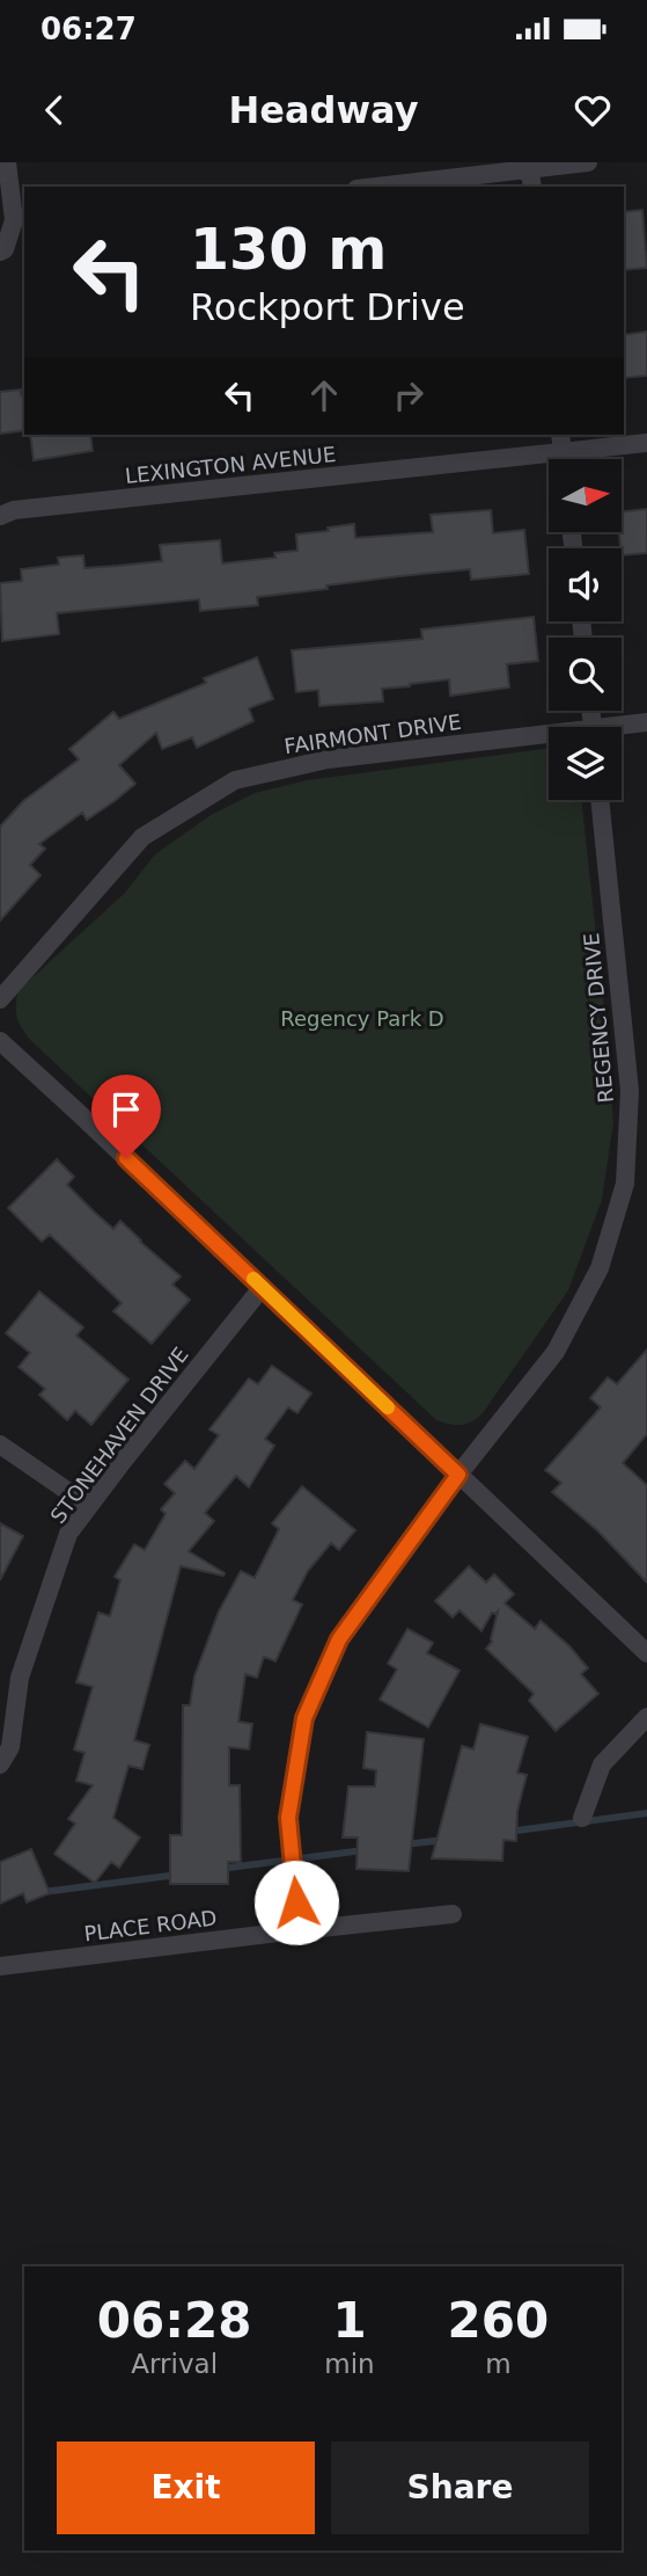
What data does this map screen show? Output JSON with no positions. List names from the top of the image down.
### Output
{
  "streets": {
    "street": [
      "LEXINGTON AVENUE",
      "FAIRMONT DRIVE",
      "REGENCY DRIVE",
      "STONEHAVEN DRIVE",
      "PLACE ROAD"
    ]
  },
  "crossings": [
    ["REGENCY DRIVE", "PLACE ROAD"]
  ],
  "parks": ["Regency Park D"],
  "north": "right",
  "page": {
    "status": "06:27",
    "header": "Headway",
    "turn": ["130 m", "Rockport Drive"],
    "eta": [
      "06:28",
      "Arrival",
      "1",
      "min",
      "260",
      "m"
    ],
    "buttons": ["Exit", "Share"]
  }
}
